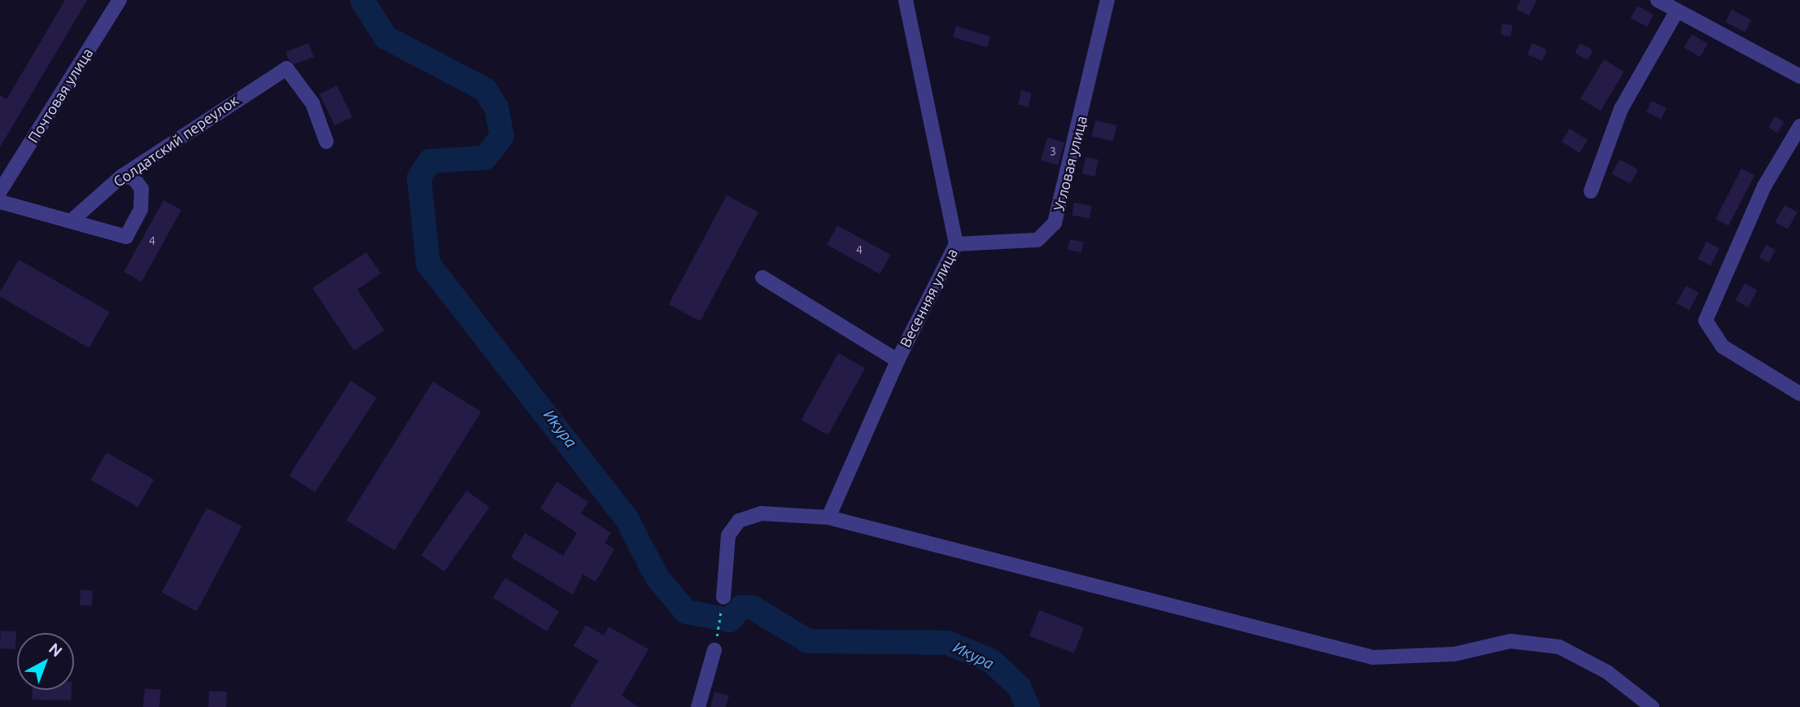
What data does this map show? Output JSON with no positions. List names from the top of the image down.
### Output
{
  "streets": {
    "street": [
      "Почтовая улица",
      "Солдатский переулок",
      "Угловая улица",
      "Весенняя улица"
    ]
  },
  "crossings": [
    ["Угловая улица", "Весенняя улица"]
  ],
  "water": ["Икура"],
  "house_numbers": ["3", "4", "4"],
  "north": "top right"
}
